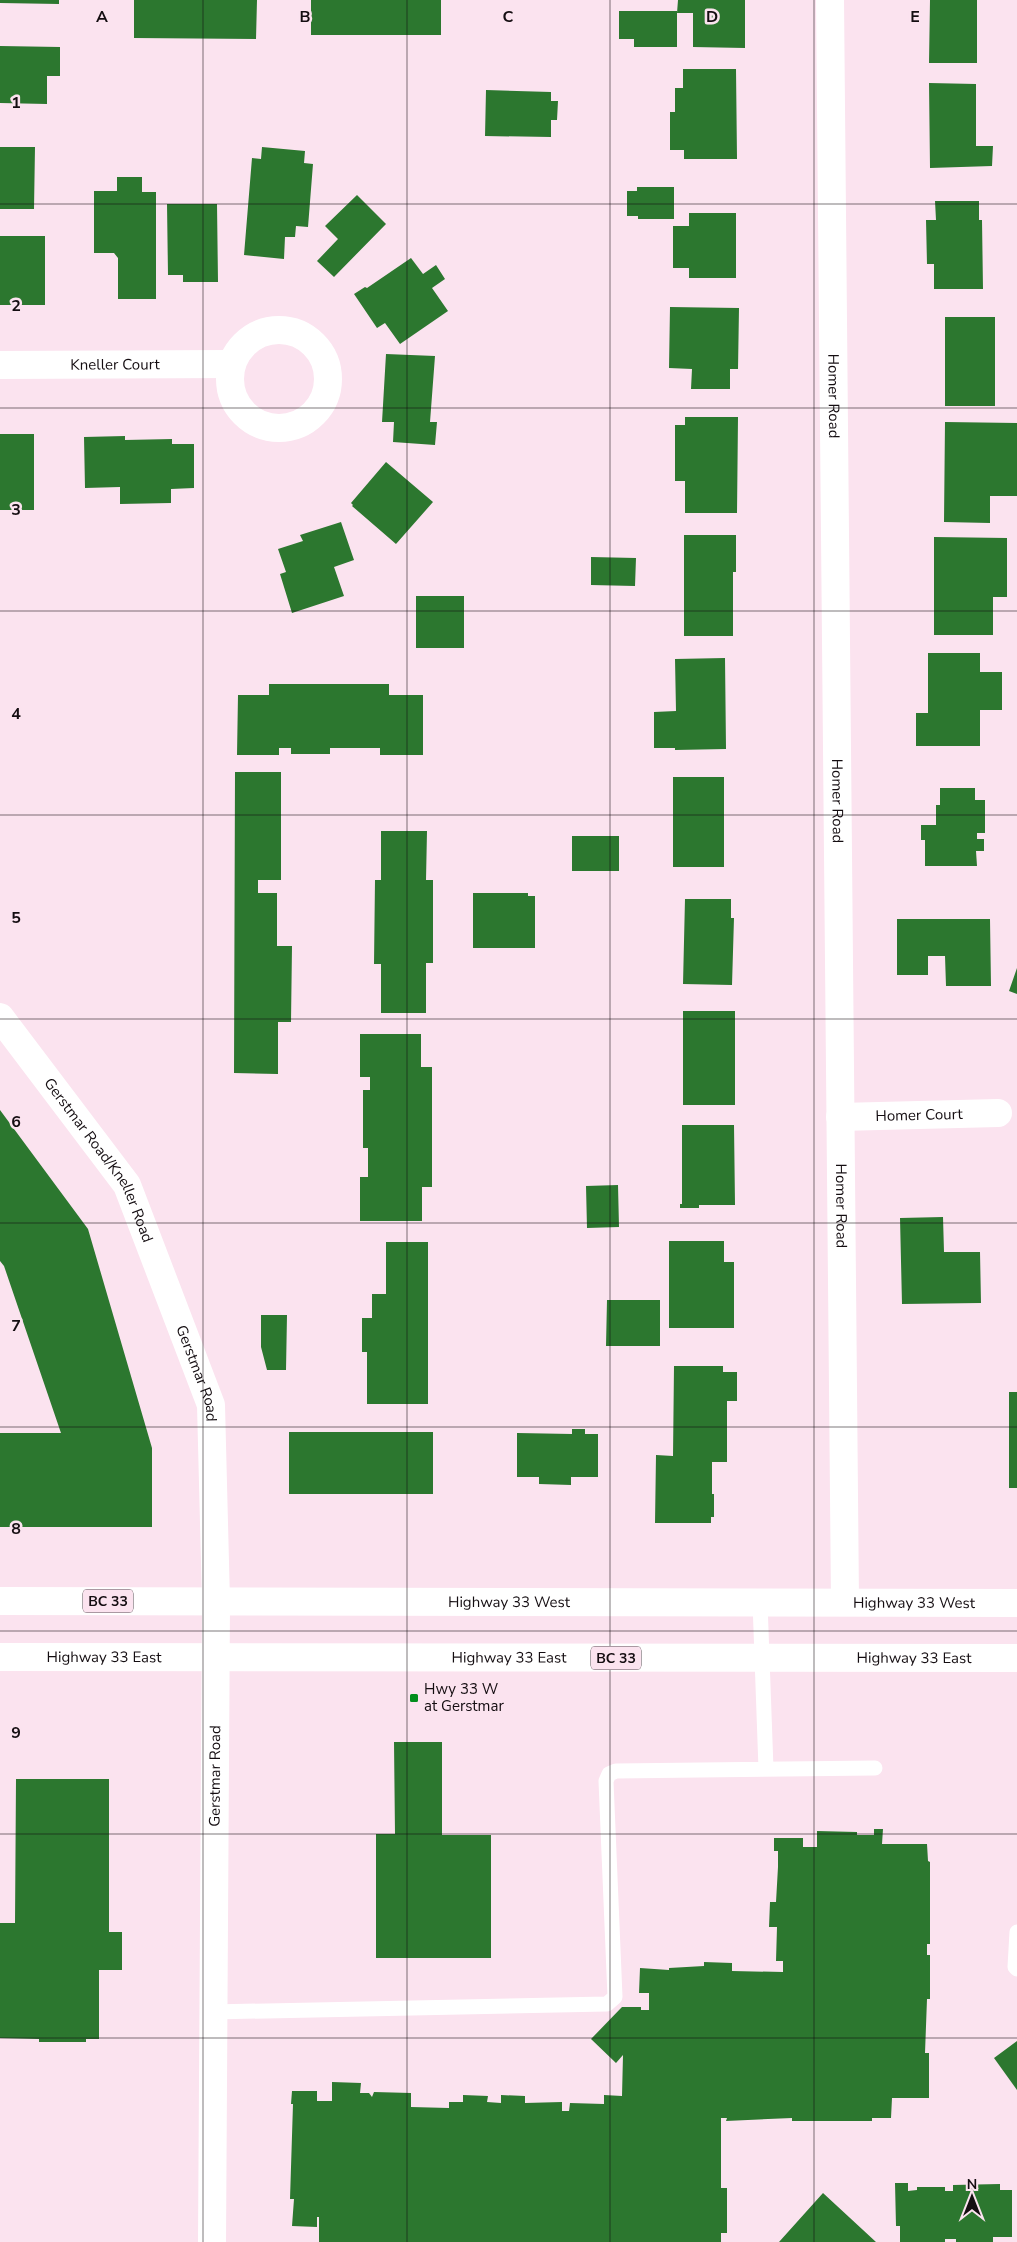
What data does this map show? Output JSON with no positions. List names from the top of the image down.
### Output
{
  "streets": {
    "street": [
      "Kneller Court",
      "Homer Road",
      "Homer Court",
      "Gerstmar Road/Kneller Road",
      "Gerstmar Road",
      "BC 33",
      "Highway 33 West",
      "Highway 33 East"
    ]
  },
  "crossings": [
    ["Homer Road", "Homer Court"],
    ["Homer Road", "Highway 33 West"],
    ["Gerstmar Road/Kneller Road", "Gerstmar Road"],
    ["Gerstmar Road", "Highway 33 West"],
    ["Gerstmar Road", "Highway 33 East"]
  ],
  "places": {
    "transit": ["Hwy 33 W at Gerstmar"]
  },
  "north": "top",
  "grid": {
    "columns": [
      "A",
      "B",
      "C",
      "D",
      "E"
    ],
    "rows": [
      "1",
      "2",
      "3",
      "4",
      "5",
      "6",
      "7",
      "8",
      "9"
    ]
  }
}
